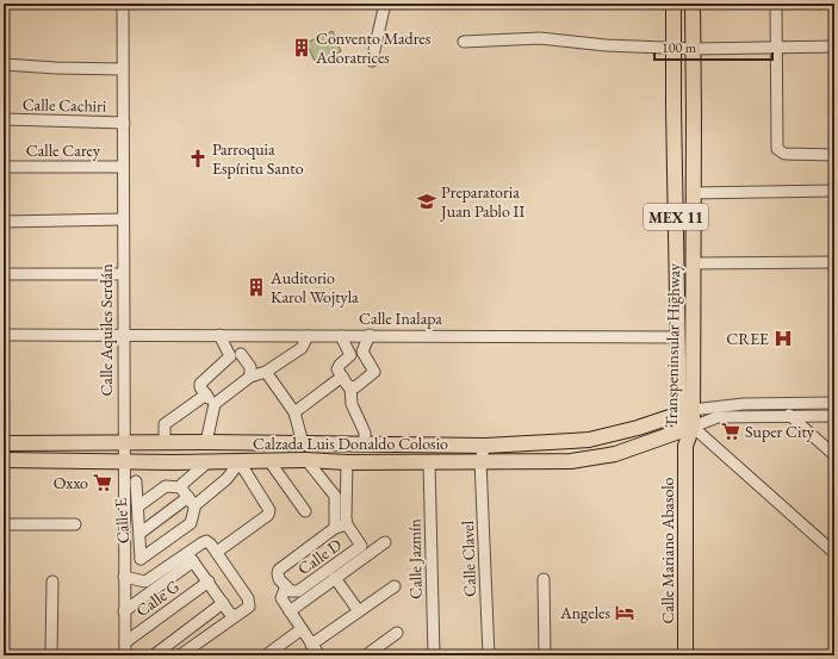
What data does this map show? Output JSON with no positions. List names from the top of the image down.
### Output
{
  "streets": {
    "main road": [
      "MEX 11",
      "Transpeninsular Highway",
      "Calzada Luis Donaldo Colosio",
      "Calle Mariano Abasolo"
    ],
    "street": [
      "Calle Cachiri",
      "Calle Carey",
      "Calle Inalapa",
      "Calle Aquiles Serdán",
      "Calle E",
      "Calle D",
      "Calle Jazmín",
      "Calle Clavel",
      "Calle G"
    ]
  },
  "crossings": [
    ["Calle Cachiri", "Calle Aquiles Serdán"],
    ["Calle Carey", "Calle Aquiles Serdán"],
    ["Calle Inalapa", "Calle Aquiles Serdán"],
    ["Calle Inalapa", "Transpeninsular Highway"],
    ["Calle Aquiles Serdán", "Calzada Luis Donaldo Colosio"],
    ["Calle Aquiles Serdán", "Calle G"],
    ["Transpeninsular Highway", "Calzada Luis Donaldo Colosio"],
    ["Transpeninsular Highway", "Calle Mariano Abasolo"],
    ["Calzada Luis Donaldo Colosio", "Calle Jazmín"],
    ["Calzada Luis Donaldo Colosio", "Calle Clavel"]
  ],
  "places": {
    "building": ["Convento Madres Adoratrices", "Auditorio Karol Wojtyla"],
    "church": ["Parroquia Espíritu Santo"],
    "school or university": ["Preparatoria Juan Pablo II"],
    "hospital": ["CREE"],
    "supermarket": ["Super City", "Oxxo"],
    "hotel": ["Angeles"]
  },
  "scale_bar": "100 m"
}
